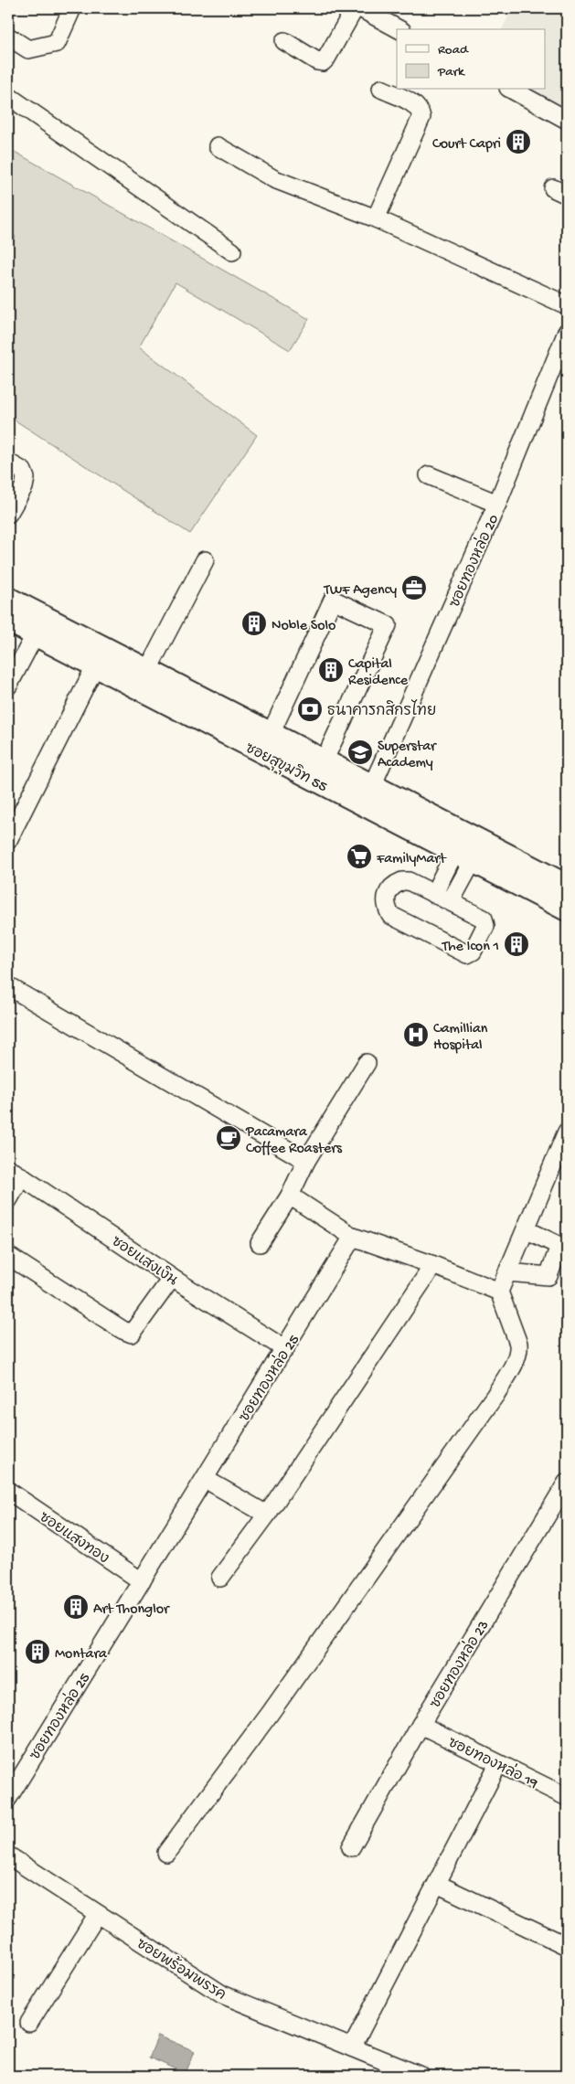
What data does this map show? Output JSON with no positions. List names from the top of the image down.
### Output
{
  "streets": {
    "main road": ["ซอยสุขุมวิท 55"],
    "street": [
      "ซอยทองหล่อ 20",
      "ซอยแสงเงิน",
      "ซอยทองหล่อ 25",
      "ซอยแสงทอง",
      "ซอยทองหล่อ 23",
      "ซอยทองหล่อ 19",
      "ซอยพร้อมพรรค"
    ]
  },
  "crossings": [
    ["ซอยทองหล่อ 20", "ซอยสุขุมวิท 55"],
    ["ซอยแสงเงิน", "ซอยทองหล่อ 25"],
    ["ซอยทองหล่อ 25", "ซอยแสงทอง"],
    ["ซอยทองหล่อ 23", "ซอยทองหล่อ 19"]
  ],
  "places": {
    "building": [
      "Court Capri",
      "Noble Solo",
      "Capital Residence",
      "The Icon 1",
      "Art Thonglor",
      "Montara"
    ],
    "office": ["TWF Agency"],
    "bank": ["ธนาคารกสิกรไทย"],
    "school or university": ["Superstar Academy"],
    "supermarket": ["FamilyMart"],
    "hospital": ["Camillian Hospital"],
    "cafe": ["Pacamara Coffee Roasters"]
  },
  "legend": ["Road", "Park"]
}
